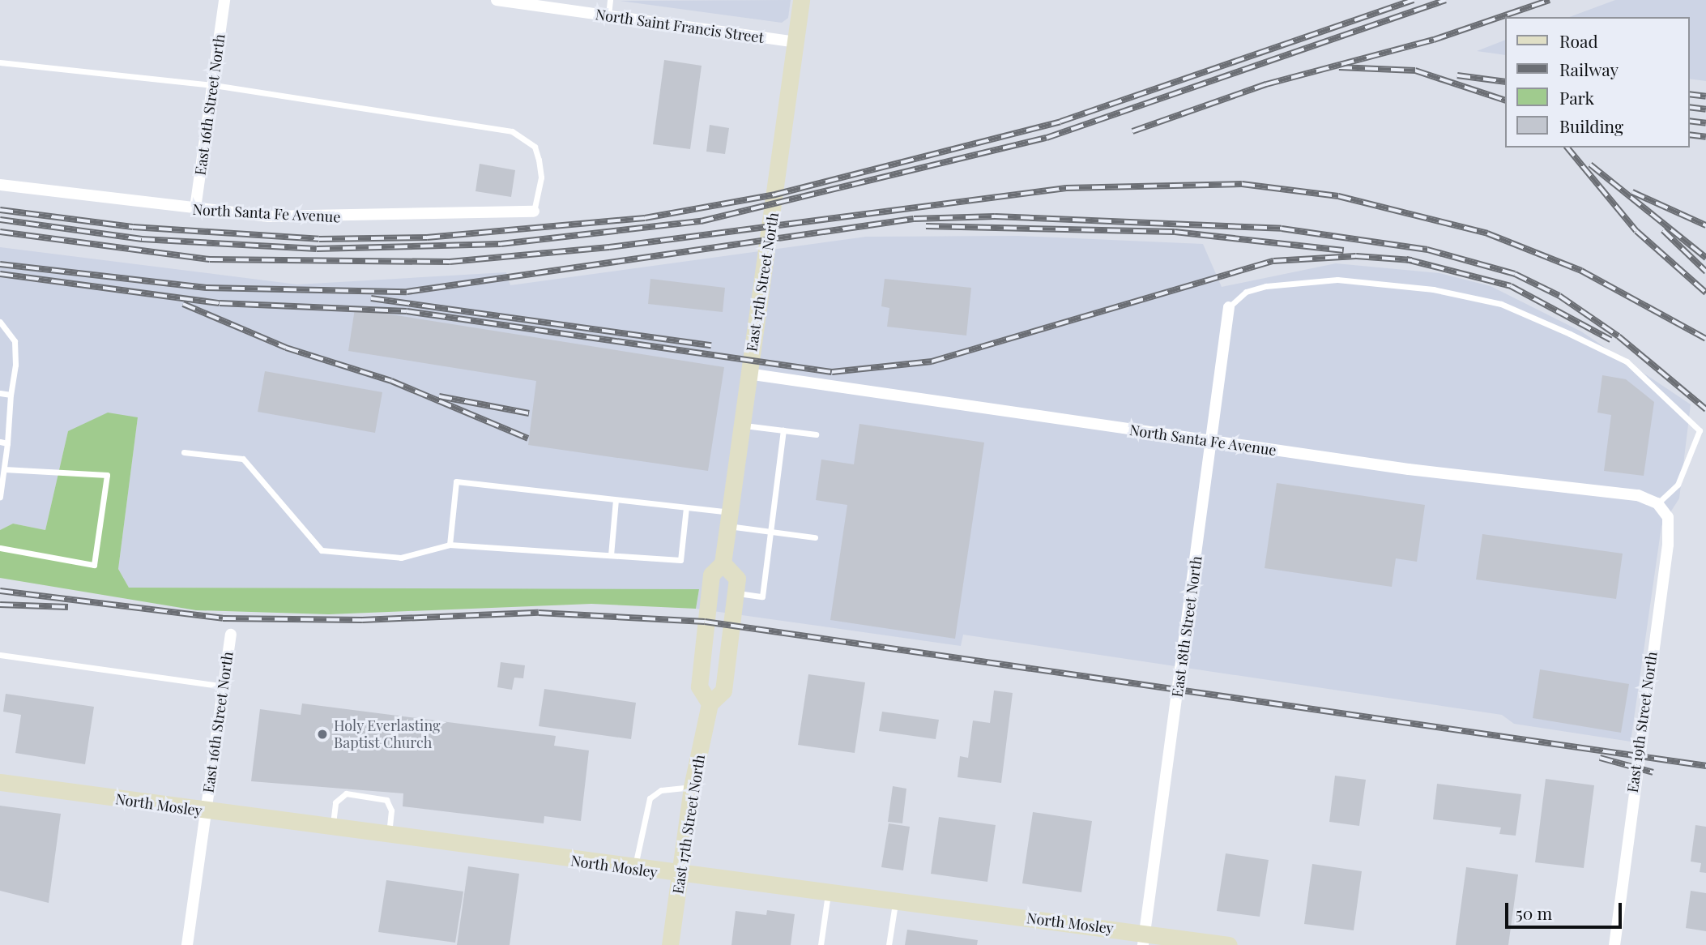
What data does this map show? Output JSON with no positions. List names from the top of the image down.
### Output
{
  "streets": {
    "street": [
      "North Saint Francis Street",
      "East 16th Street North",
      "North Santa Fe Avenue",
      "East 17th Street North",
      "East 18th Street North",
      "East 19th Street North",
      "North Mosley"
    ]
  },
  "crossings": [
    ["North Saint Francis Street", "East 17th Street North"],
    ["East 16th Street North", "North Santa Fe Avenue"],
    ["East 16th Street North", "North Mosley"],
    ["North Santa Fe Avenue", "East 17th Street North"],
    ["North Santa Fe Avenue", "East 18th Street North"],
    ["North Santa Fe Avenue", "East 19th Street North"],
    ["East 17th Street North", "North Mosley"],
    ["East 18th Street North", "North Mosley"]
  ],
  "places": ["Holy Everlasting Baptist Church"],
  "legend": [
    "Road",
    "Railway",
    "Park",
    "Building"
  ],
  "scale_bar": "50 m"
}
